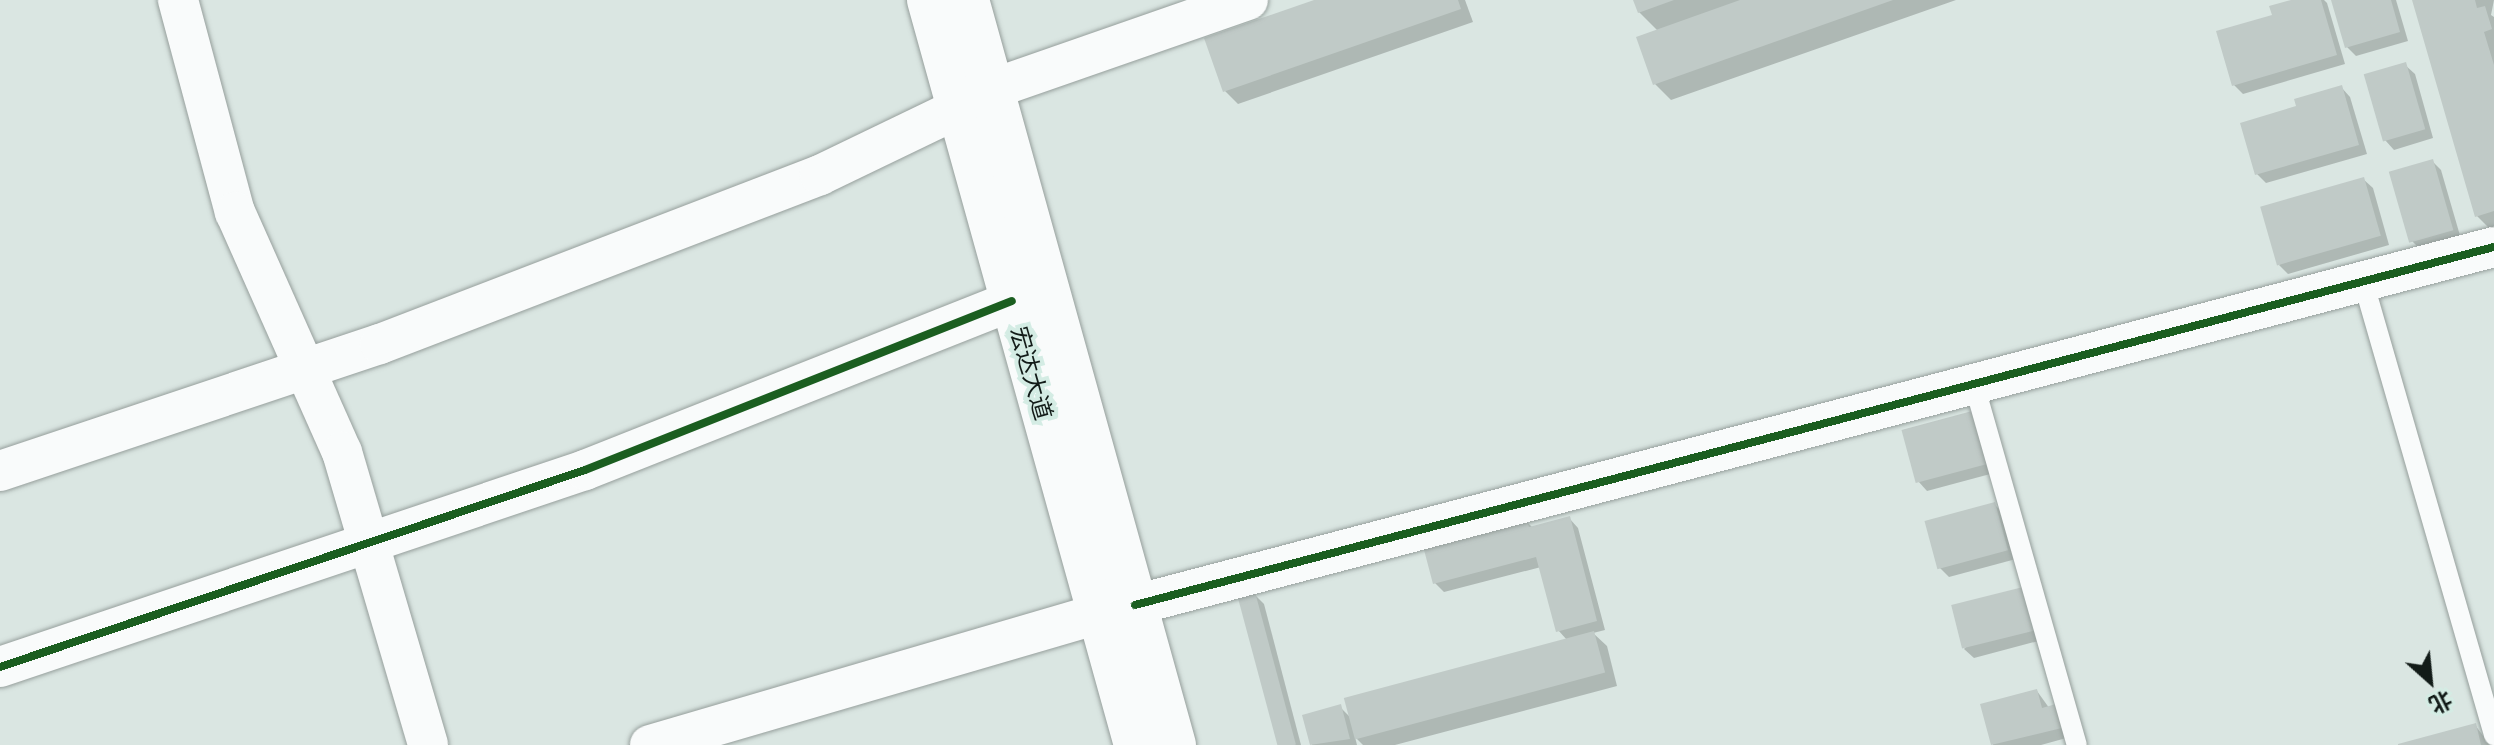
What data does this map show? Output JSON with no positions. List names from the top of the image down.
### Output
{
  "streets": {
    "main road": ["宏达大道"]
  },
  "north": "bottom right"
}
